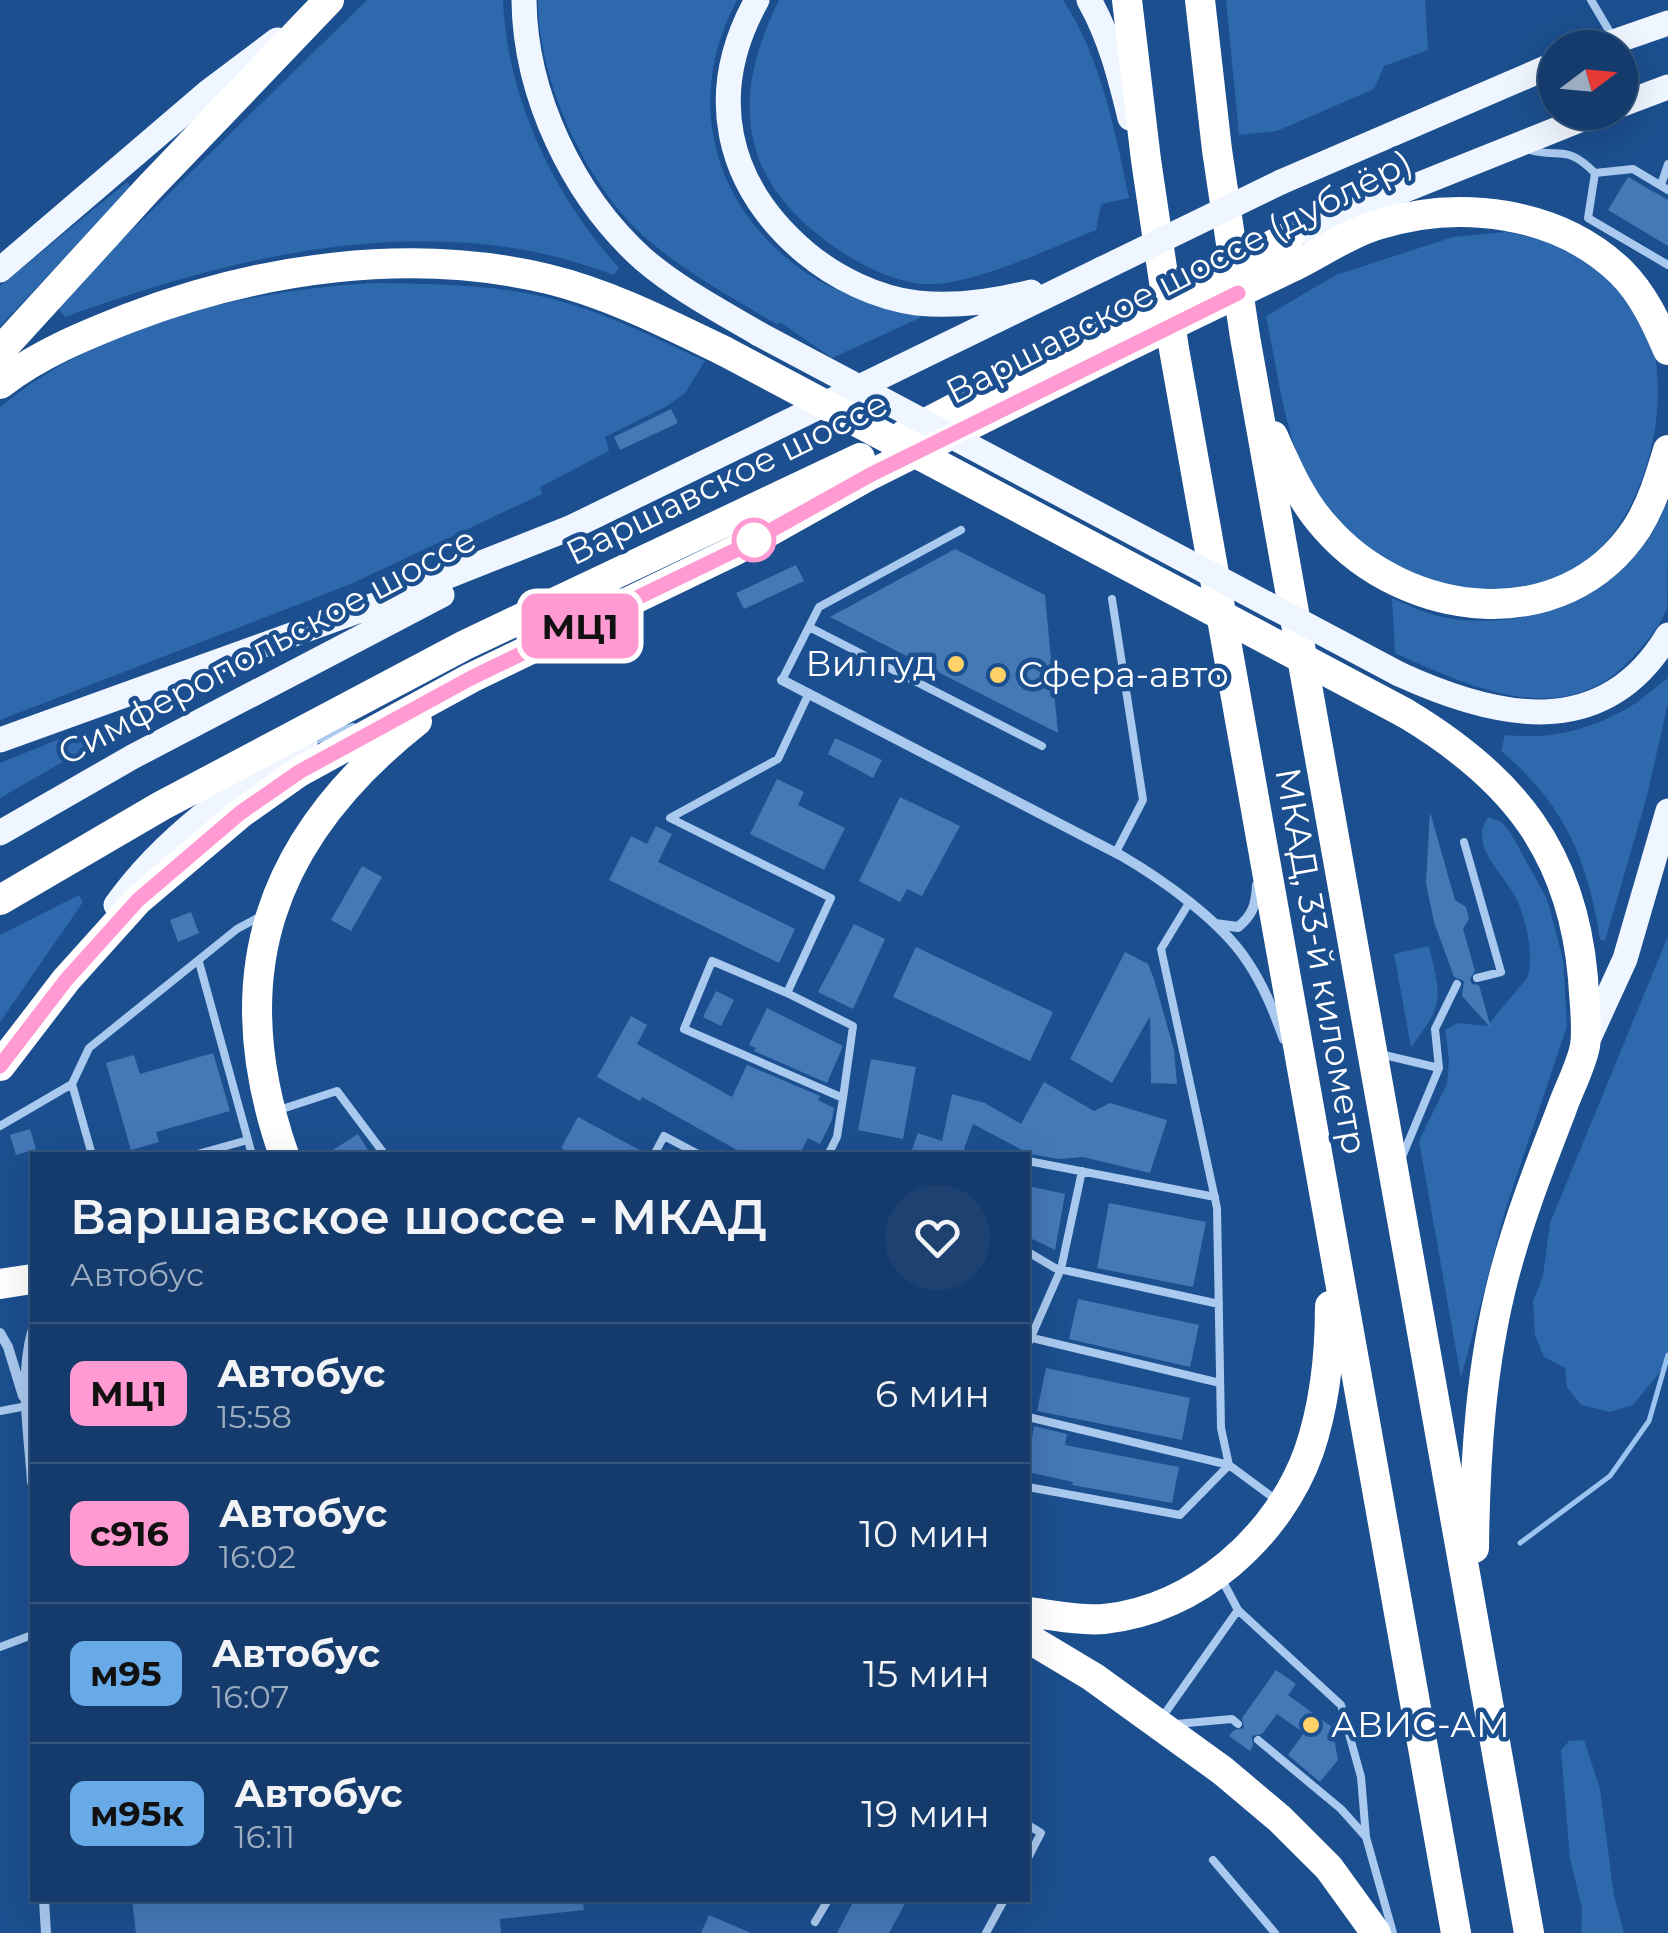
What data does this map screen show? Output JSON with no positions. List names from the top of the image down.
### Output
{
  "streets": {
    "highway": ["Варшавское шоссе (дублёр)", "Варшавское шоссе", "МКАД, 33-й километр"],
    "main road": ["Симферопольское шоссе"]
  },
  "crossings": [
    ["Варшавское шоссе (дублёр)", "Варшавское шоссе"],
    ["Варшавское шоссе", "Симферопольское шоссе"]
  ],
  "places": ["Вилгуд", "Сфера-авто", "АВИС-АМ"],
  "lines": ["bus line МЦ1"],
  "north": "right",
  "page": {
    "on_map": "МЦ1",
    "heading": ["Варшавское шоссе - МКАД", "Автобус"],
    "list": [
      {
        "mark": "МЦ1",
        "name": "Автобус",
        "note": "15:58",
        "value": "6 мин"
      },
      {
        "mark": "с916",
        "name": "Автобус",
        "note": "16:02",
        "value": "10 мин"
      },
      {
        "mark": "м95",
        "name": "Автобус",
        "note": "16:07",
        "value": "15 мин"
      },
      {
        "mark": "м95к",
        "name": "Автобус",
        "note": "16:11",
        "value": "19 мин"
      }
    ]
  }
}
